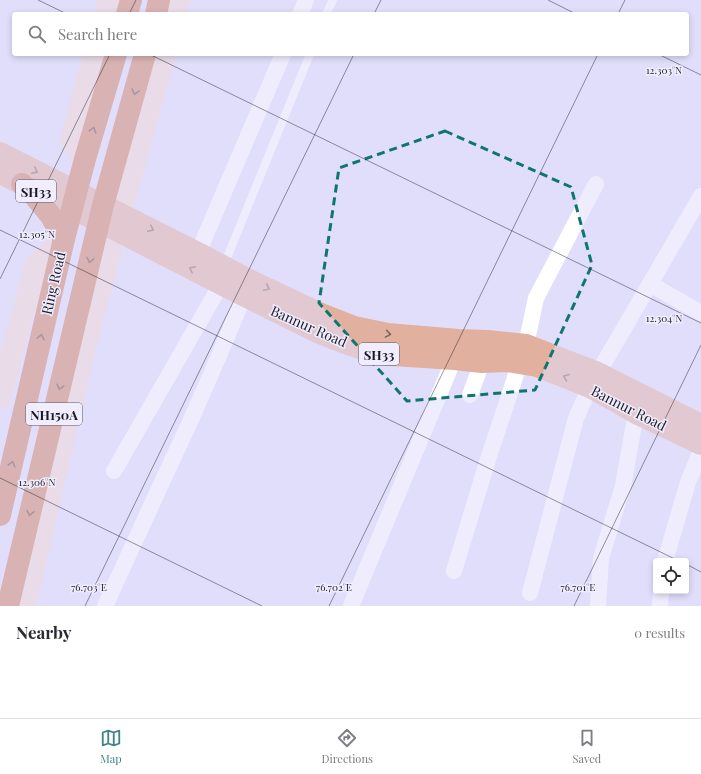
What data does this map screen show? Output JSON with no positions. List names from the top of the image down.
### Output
{
  "streets": {
    "highway": ["Ring Road", "NH150A"],
    "main road": ["SH33", "Bannur Road"]
  },
  "crossings": [
    ["Ring Road", "Bannur Road"],
    ["Bannur Road", "NH150A"]
  ],
  "page": {
    "search": "Search here",
    "heading": ["Nearby", "0 results"],
    "nav": ["Map", "Directions", "Saved"]
  },
  "coordinates": [
    "12.303°N",
    "12.305°N",
    "12.304°N",
    "12.306°N",
    "76.703°E",
    "76.702°E",
    "76.701°E"
  ]
}
